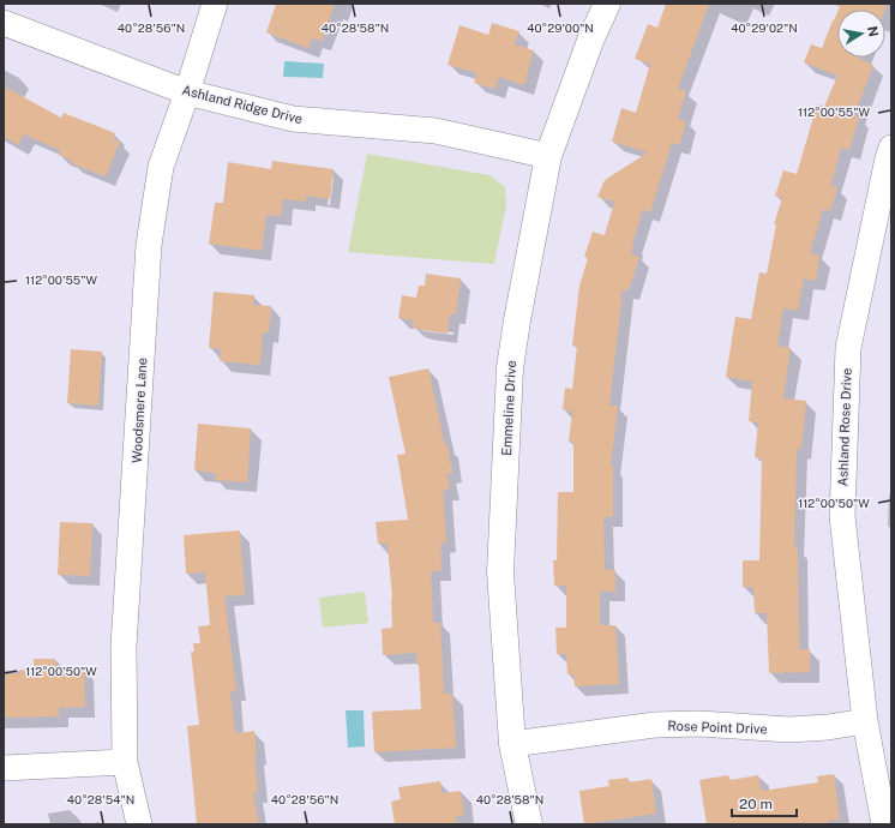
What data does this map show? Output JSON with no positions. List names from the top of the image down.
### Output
{
  "streets": {
    "street": [
      "Ashland Ridge Drive",
      "Emmeline Drive",
      "Woodsmere Lane",
      "Ashland Rose Drive",
      "Rose Point Drive"
    ]
  },
  "crossings": [
    ["Ashland Ridge Drive", "Emmeline Drive"],
    ["Ashland Ridge Drive", "Woodsmere Lane"],
    ["Emmeline Drive", "Rose Point Drive"],
    ["Ashland Rose Drive", "Rose Point Drive"]
  ],
  "scale_bar": "20 m",
  "north": "right",
  "coordinates": [
    "40°28'56\"N",
    "40°28'58\"N",
    "40°29'00\"N",
    "40°29'02\"N",
    "112°00'55\"W",
    "112°00'50\"W",
    "40°28'54\"N"
  ]
}
